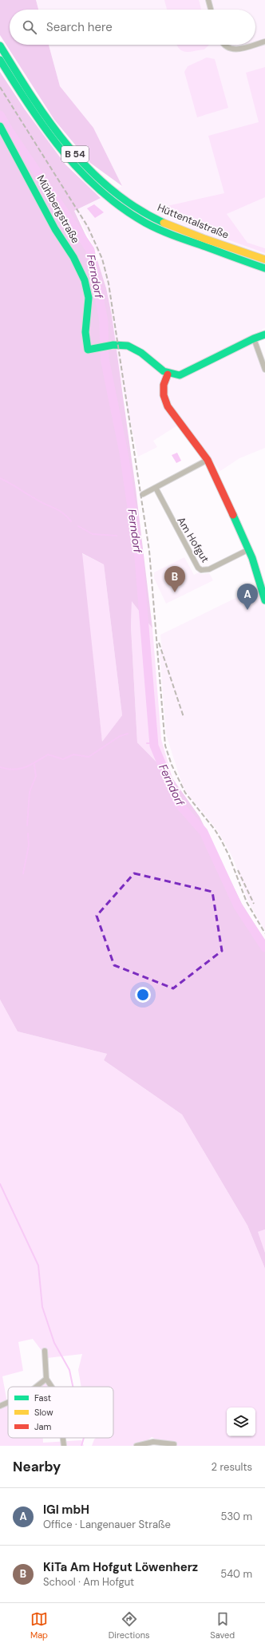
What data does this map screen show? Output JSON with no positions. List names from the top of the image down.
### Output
{
  "streets": {
    "main road": ["B 54", "Mühlbergstraße", "Hüttentalstraße"],
    "street": ["Am Hofgut"]
  },
  "water": ["Ferndorf"],
  "legend": ["Fast", "Slow", "Jam"],
  "page": {
    "search": "Search here",
    "pins": ["B", "A"],
    "heading": ["Nearby", "2 results"],
    "list": [
      {
        "mark": "A",
        "name": "IGI mbH",
        "note": "Office · Langenauer Straße",
        "value": "530 m"
      },
      {
        "mark": "B",
        "name": "KiTa Am Hofgut Löwenherz",
        "note": "School · Am Hofgut",
        "value": "540 m"
      }
    ],
    "nav": ["Map", "Directions", "Saved"]
  }
}
